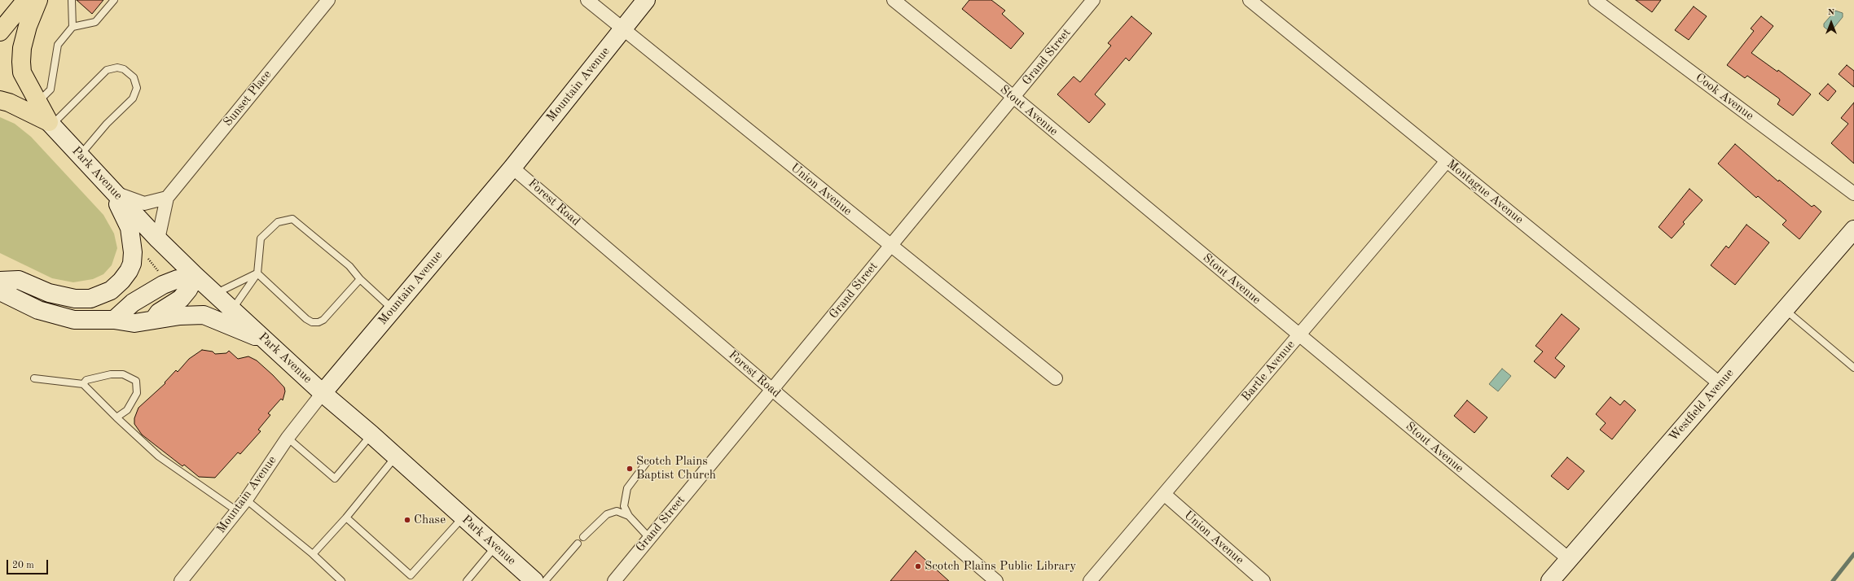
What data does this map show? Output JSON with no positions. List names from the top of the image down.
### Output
{
  "streets": {
    "main road": ["Mountain Avenue", "Park Avenue", "Westfield Avenue"],
    "street": [
      "Grand Street",
      "Cook Avenue",
      "Sunset Place",
      "Stout Avenue",
      "Union Avenue",
      "Montague Avenue",
      "Forest Road",
      "Bartle Avenue"
    ]
  },
  "crossings": [
    ["Grand Street", "Stout Avenue"],
    ["Grand Street", "Union Avenue"],
    ["Grand Street", "Forest Road"],
    ["Mountain Avenue", "Park Avenue"],
    ["Mountain Avenue", "Union Avenue"],
    ["Mountain Avenue", "Forest Road"],
    ["Sunset Place", "Park Avenue"],
    ["Stout Avenue", "Bartle Avenue"],
    ["Stout Avenue", "Westfield Avenue"],
    ["Union Avenue", "Bartle Avenue"],
    ["Montague Avenue", "Bartle Avenue"],
    ["Montague Avenue", "Westfield Avenue"]
  ],
  "places": ["Scotch Plains Baptist Church", "Chase", "Scotch Plains Public Library"],
  "scale_bar": "20 m",
  "north": "top"
}
